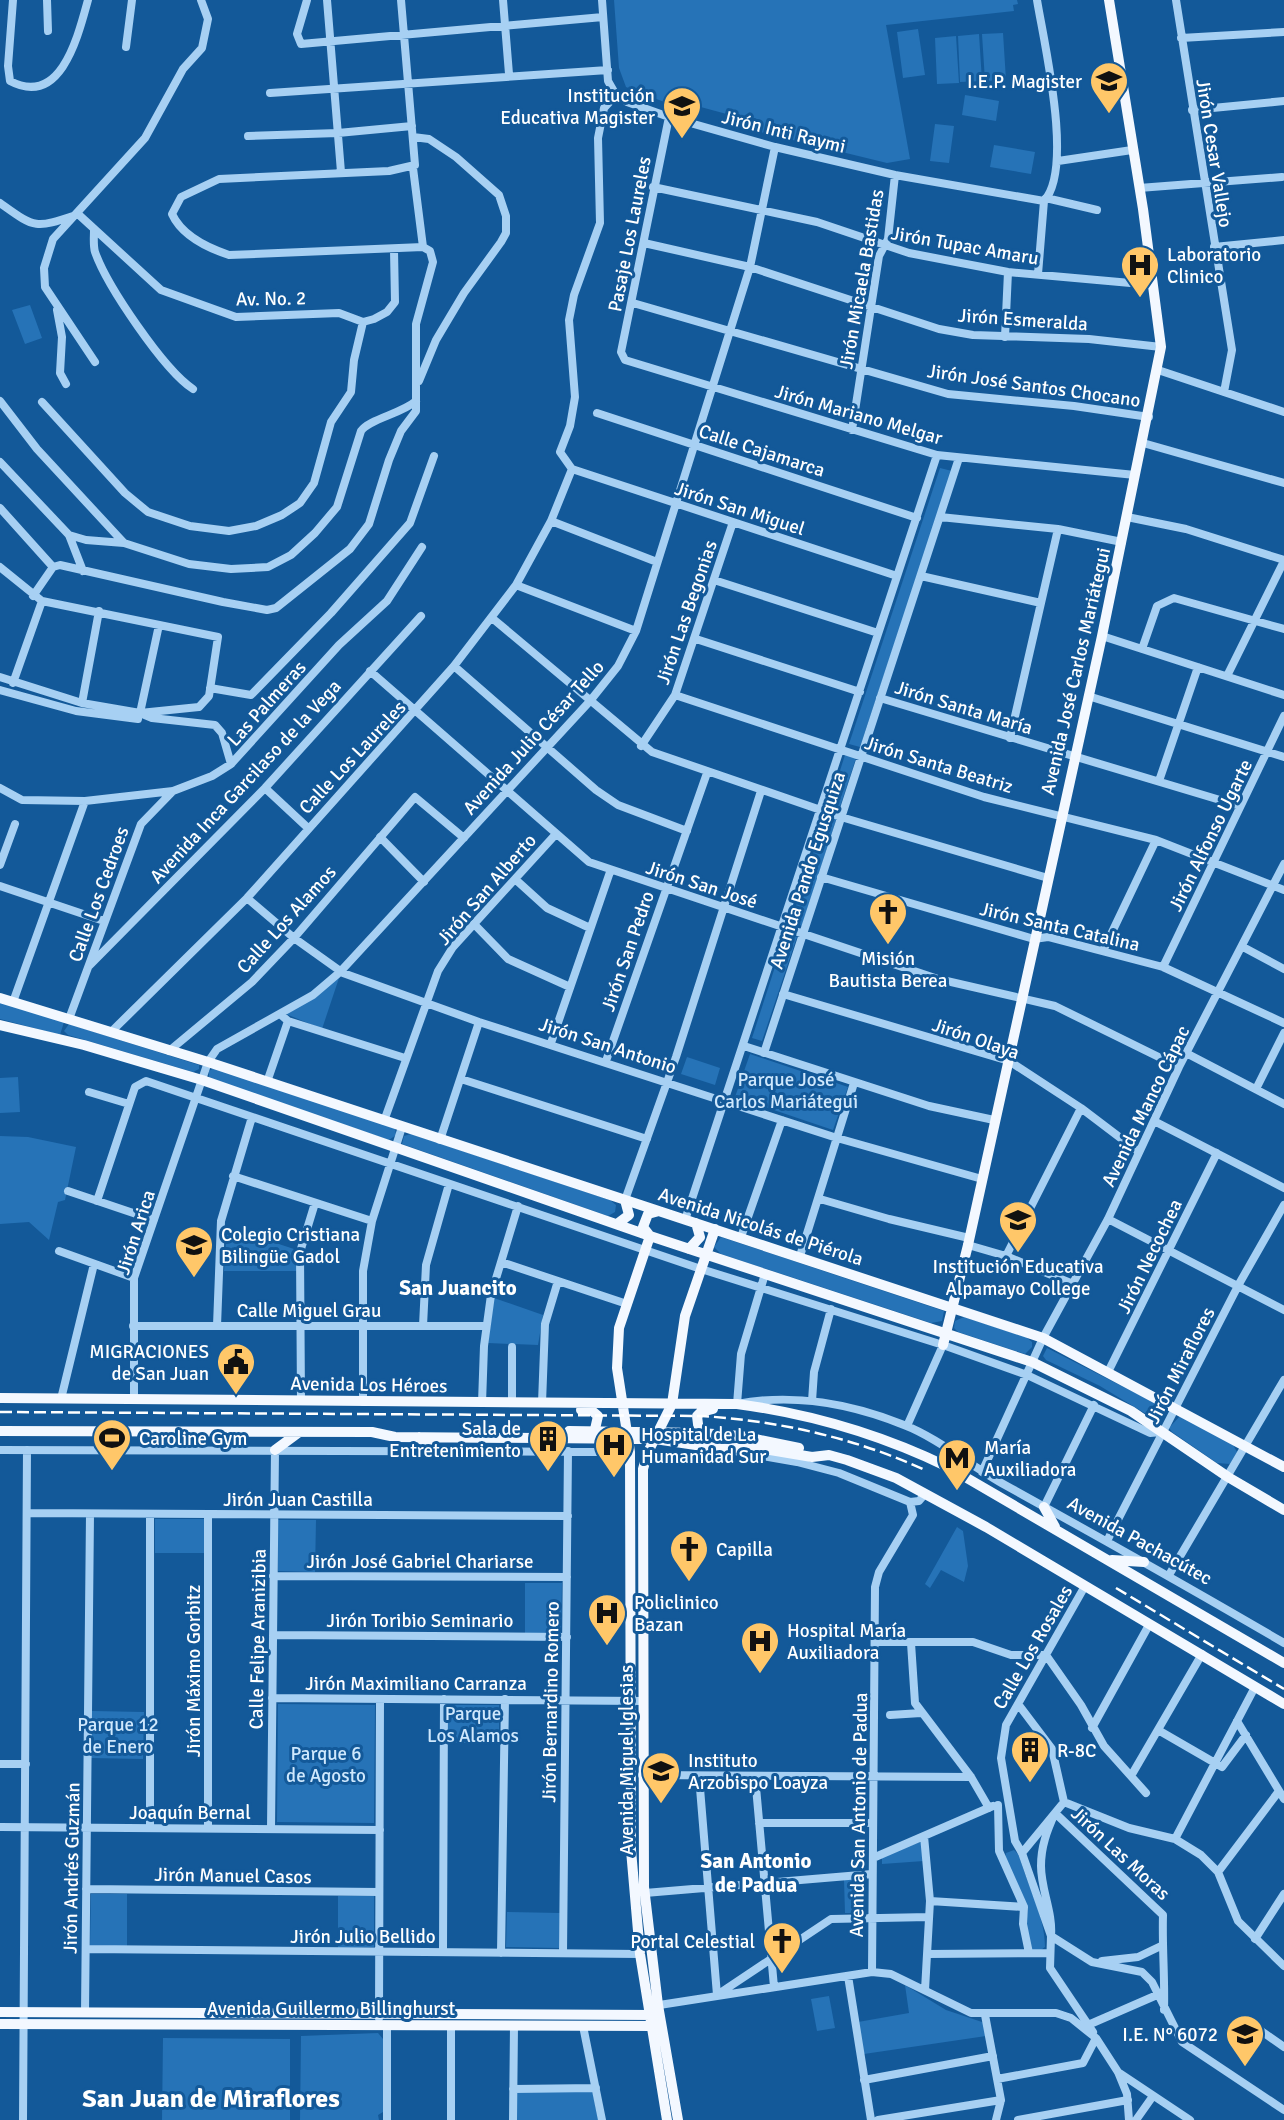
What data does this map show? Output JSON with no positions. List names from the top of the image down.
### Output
{
  "streets": {
    "main road": [
      "Avenida José Carlos Mariátegui",
      "Avenida Nicolás de Piérola",
      "Avenida Los Héroes",
      "Avenida Pachacútec",
      "Avenida Miguel Iglesias",
      "Avenida Guillermo Billinghurst"
    ],
    "street": [
      "Jirón Inti Raymi",
      "Jirón Cesar Vallejo",
      "Pasaje Los Laureles",
      "Jirón Tupac Amaru",
      "Jirón Micaela Bastidas",
      "Av. No. 2",
      "Jirón Esmeralda",
      "Jirón José Santos Chocano",
      "Jirón Mariano Melgar",
      "Calle Cajamarca",
      "Jirón San Miguel",
      "Jirón Las Begonias",
      "Las Palmeras",
      "Jirón Santa María",
      "Avenida Julio César Tello",
      "Calle Los Laureles",
      "Jirón Santa Beatriz",
      "Avenida Inca Garcilaso de la Vega",
      "Jirón Alfonso Ugarte",
      "Avenida Pando Egusquiza",
      "Jirón San José",
      "Jirón San Alberto",
      "Calle Los Cedroes",
      "Calle Los Alamos",
      "Jirón Santa Catalina",
      "Jirón San Pedro",
      "Jirón Olaya",
      "Jirón San Antonio",
      "Avenida Manco Cápac",
      "Jirón Arica",
      "Jirón Necochea",
      "Calle Miguel Grau",
      "Jirón Miraflores",
      "Jirón Juan Castilla",
      "Jirón José Gabriel Chariarse",
      "Jirón Toribio Seminario",
      "Calle Felipe Aranizibia",
      "Calle Los Rosales",
      "Jirón Máximo Gorbitz",
      "Jirón Maximiliano Carranza",
      "Jirón Bernardino Romero",
      "Joaquín Bernal",
      "Avenida San Antonio de Padua",
      "Jirón Las Moras",
      "Jirón Andrés Guzmán",
      "Jirón Manuel Casos",
      "Jirón Julio Bellido"
    ]
  },
  "crossings": [
    ["Jirón Inti Raymi", "Pasaje Los Laureles"],
    ["Jirón Inti Raymi", "Jirón Micaela Bastidas"],
    ["Jirón Inti Raymi", "Avenida Julio César Tello"],
    ["Pasaje Los Laureles", "Jirón Tupac Amaru"],
    ["Pasaje Los Laureles", "Jirón Esmeralda"],
    ["Pasaje Los Laureles", "Jirón José Santos Chocano"],
    ["Pasaje Los Laureles", "Jirón Mariano Melgar"],
    ["Jirón Tupac Amaru", "Jirón Micaela Bastidas"],
    ["Jirón Tupac Amaru", "Avenida José Carlos Mariátegui"],
    ["Jirón Tupac Amaru", "Avenida Julio César Tello"],
    ["Jirón Micaela Bastidas", "Jirón Esmeralda"],
    ["Jirón Micaela Bastidas", "Jirón José Santos Chocano"],
    ["Jirón Micaela Bastidas", "Jirón Mariano Melgar"],
    ["Jirón Esmeralda", "Avenida José Carlos Mariátegui"],
    ["Jirón Esmeralda", "Avenida Julio César Tello"],
    ["Jirón José Santos Chocano", "Avenida José Carlos Mariátegui"],
    ["Jirón José Santos Chocano", "Avenida Julio César Tello"],
    ["Jirón Mariano Melgar", "Avenida José Carlos Mariátegui"],
    ["Jirón Mariano Melgar", "Avenida Julio César Tello"],
    ["Jirón Mariano Melgar", "Avenida Pando Egusquiza"],
    ["Calle Cajamarca", "Avenida Julio César Tello"],
    ["Calle Cajamarca", "Avenida Pando Egusquiza"],
    ["Jirón San Miguel", "Jirón Las Begonias"],
    ["Jirón San Miguel", "Avenida Julio César Tello"],
    ["Jirón San Miguel", "Calle Los Laureles"],
    ["Jirón San Miguel", "Avenida Pando Egusquiza"],
    ["Jirón Las Begonias", "Jirón Santa Beatriz"],
    ["Avenida José Carlos Mariátegui", "Jirón Santa María"],
    ["Avenida José Carlos Mariátegui", "Jirón Santa Beatriz"],
    ["Avenida José Carlos Mariátegui", "Jirón San José"],
    ["Avenida José Carlos Mariátegui", "Jirón Santa Catalina"],
    ["Avenida José Carlos Mariátegui", "Jirón Olaya"],
    ["Avenida José Carlos Mariátegui", "Jirón San Antonio"],
    ["Avenida José Carlos Mariátegui", "Avenida Nicolás de Piérola"],
    ["Las Palmeras", "Calle Los Cedroes"],
    ["Jirón Santa María", "Jirón Alfonso Ugarte"],
    ["Jirón Santa María", "Avenida Pando Egusquiza"],
    ["Avenida Julio César Tello", "Jirón San José"],
    ["Avenida Julio César Tello", "Calle Los Alamos"],
    ["Avenida Julio César Tello", "Jirón San Antonio"],
    ["Avenida Julio César Tello", "Avenida Nicolás de Piérola"],
    ["Calle Los Laureles", "Jirón San José"],
    ["Calle Los Laureles", "Jirón San Antonio"],
    ["Calle Los Laureles", "Avenida Nicolás de Piérola"],
    ["Jirón Santa Beatriz", "Jirón Alfonso Ugarte"],
    ["Jirón Santa Beatriz", "Avenida Pando Egusquiza"],
    ["Jirón Santa Beatriz", "Avenida Manco Cápac"],
    ["Avenida Inca Garcilaso de la Vega", "Jirón San José"],
    ["Avenida Inca Garcilaso de la Vega", "Calle Los Cedroes"],
    ["Jirón Alfonso Ugarte", "Jirón Santa Catalina"],
    ["Avenida Pando Egusquiza", "Jirón San José"],
    ["Avenida Pando Egusquiza", "Jirón Santa Catalina"],
    ["Avenida Pando Egusquiza", "Jirón Olaya"],
    ["Avenida Pando Egusquiza", "Jirón San Antonio"],
    ["Avenida Pando Egusquiza", "Avenida Nicolás de Piérola"],
    ["Jirón San José", "Jirón San Alberto"],
    ["Jirón San José", "Jirón San Pedro"],
    ["Jirón San José", "Avenida Manco Cápac"],
    ["Jirón San Alberto", "Jirón San Antonio"],
    ["Jirón San Alberto", "Avenida Nicolás de Piérola"],
    ["Calle Los Cedroes", "Avenida Nicolás de Piérola"],
    ["Calle Los Alamos", "Jirón San Antonio"],
    ["Calle Los Alamos", "Avenida Nicolás de Piérola"],
    ["Jirón Santa Catalina", "Avenida Manco Cápac"],
    ["Jirón San Pedro", "Jirón San Antonio"],
    ["Jirón Olaya", "Avenida Manco Cápac"],
    ["Avenida Manco Cápac", "Avenida Nicolás de Piérola"],
    ["Avenida Manco Cápac", "Avenida Pachacútec"],
    ["Avenida Nicolás de Piérola", "Jirón Necochea"],
    ["Avenida Nicolás de Piérola", "Jirón Miraflores"],
    ["Avenida Nicolás de Piérola", "Avenida Miguel Iglesias"],
    ["Jirón Arica", "Calle Miguel Grau"],
    ["Jirón Arica", "Avenida Los Héroes"],
    ["Jirón Miraflores", "Avenida Pachacútec"],
    ["Avenida Los Héroes", "Avenida Pachacútec"],
    ["Avenida Los Héroes", "Avenida Miguel Iglesias"],
    ["Jirón Juan Castilla", "Calle Felipe Aranizibia"],
    ["Jirón Juan Castilla", "Jirón Máximo Gorbitz"],
    ["Jirón Juan Castilla", "Jirón Bernardino Romero"],
    ["Jirón Juan Castilla", "Jirón Andrés Guzmán"],
    ["Jirón José Gabriel Chariarse", "Calle Felipe Aranizibia"],
    ["Jirón José Gabriel Chariarse", "Jirón Bernardino Romero"],
    ["Jirón Toribio Seminario", "Calle Felipe Aranizibia"],
    ["Jirón Toribio Seminario", "Jirón Bernardino Romero"],
    ["Calle Felipe Aranizibia", "Jirón Maximiliano Carranza"],
    ["Calle Felipe Aranizibia", "Joaquín Bernal"],
    ["Jirón Máximo Gorbitz", "Joaquín Bernal"],
    ["Jirón Maximiliano Carranza", "Jirón Bernardino Romero"],
    ["Jirón Maximiliano Carranza", "Avenida Miguel Iglesias"],
    ["Jirón Bernardino Romero", "Jirón Julio Bellido"],
    ["Avenida Miguel Iglesias", "Jirón Julio Bellido"],
    ["Avenida Miguel Iglesias", "Avenida Guillermo Billinghurst"],
    ["Joaquín Bernal", "Jirón Andrés Guzmán"],
    ["Jirón Andrés Guzmán", "Jirón Manuel Casos"],
    ["Jirón Andrés Guzmán", "Jirón Julio Bellido"],
    ["Jirón Andrés Guzmán", "Avenida Guillermo Billinghurst"]
  ],
  "districts": ["San Juancito", "San Antonio de Padua", "San Juan de Miraflores"],
  "parks": [
    "Parque José Carlos Mariátegui",
    "Parque Los Alamos",
    "Parque 12 de Enero",
    "Parque 6 de Agosto"
  ],
  "places": {
    "school or university": [
      "I.E.P. Magister",
      "Institución Educativa Magister",
      "Institución Educativa Alpamayo College",
      "Colegio Cristiana Bilingüe Gadol",
      "Instituto Arzobispo Loayza",
      "I.E. N° 6072"
    ],
    "hospital": [
      "Laboratorio Clinico",
      "Hospital de La Humanidad Sur",
      "Policlinico Bazan",
      "Hospital María Auxiliadora"
    ],
    "church": ["Misión Bautista Berea", "Capilla", "Portal Celestial"],
    "public building": ["MIGRACIONES de San Juan"],
    "sports": ["Caroline Gym"],
    "building": ["Sala de Entretenimiento", "R-8C"],
    "metro station": ["María Auxiliadora"]
  }
}
